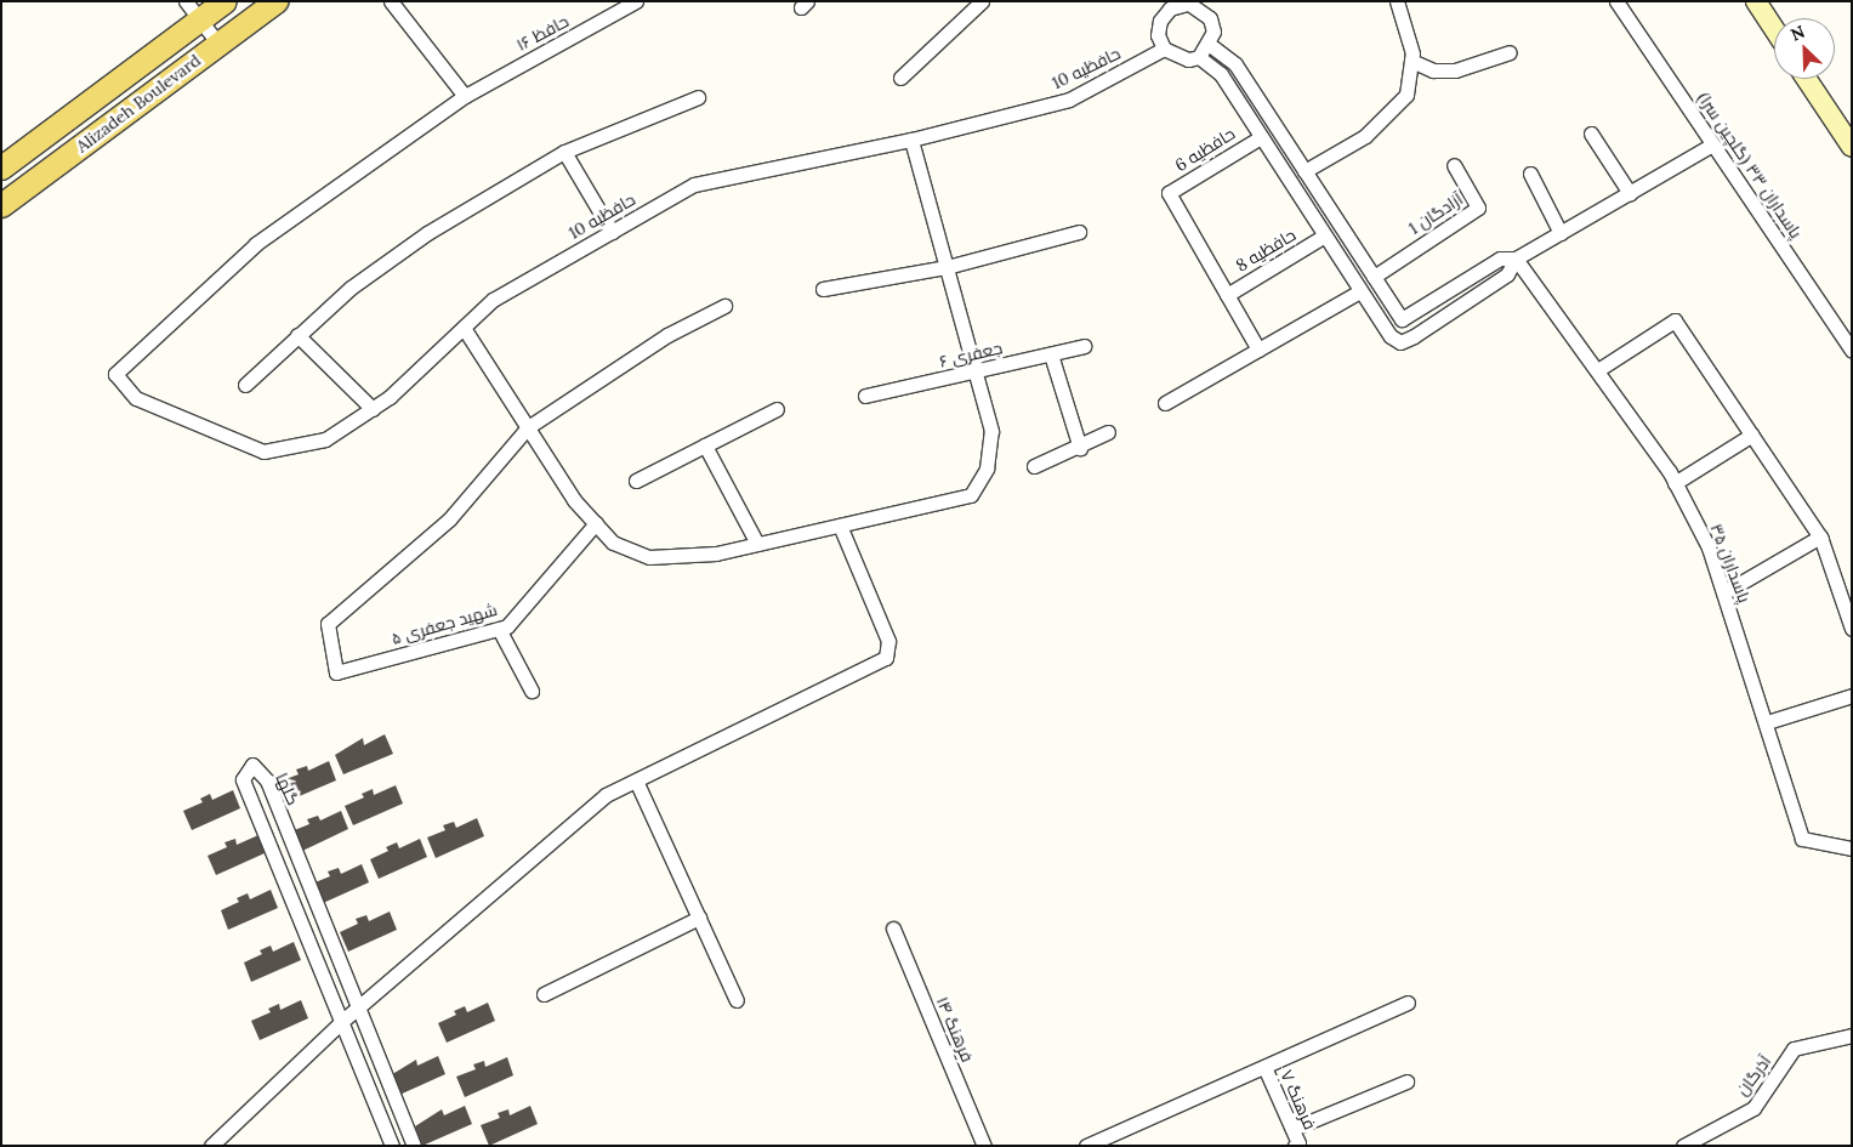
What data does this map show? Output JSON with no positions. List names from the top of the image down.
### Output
{
  "streets": {
    "main road": ["Alizadeh Boulevard"],
    "street": [
      "حافظ ۱۶",
      "حافظیه 10",
      "حافظیه 6",
      "پاسداران ۳۳ (گلچین سرا)",
      "آزادگان 1",
      "حافظیه 8",
      "جعفری ۶",
      "پاسداران ۳۵",
      "شهید جعفری ۵",
      "گلها",
      "فرهنگ ۱۴",
      "آذرگان",
      "فرهنگ ۷"
    ]
  },
  "crossings": [
    ["حافظ ۱۶", "حافظیه 10"],
    ["حافظیه 6", "حافظیه 8"]
  ],
  "north": "top left"
}
